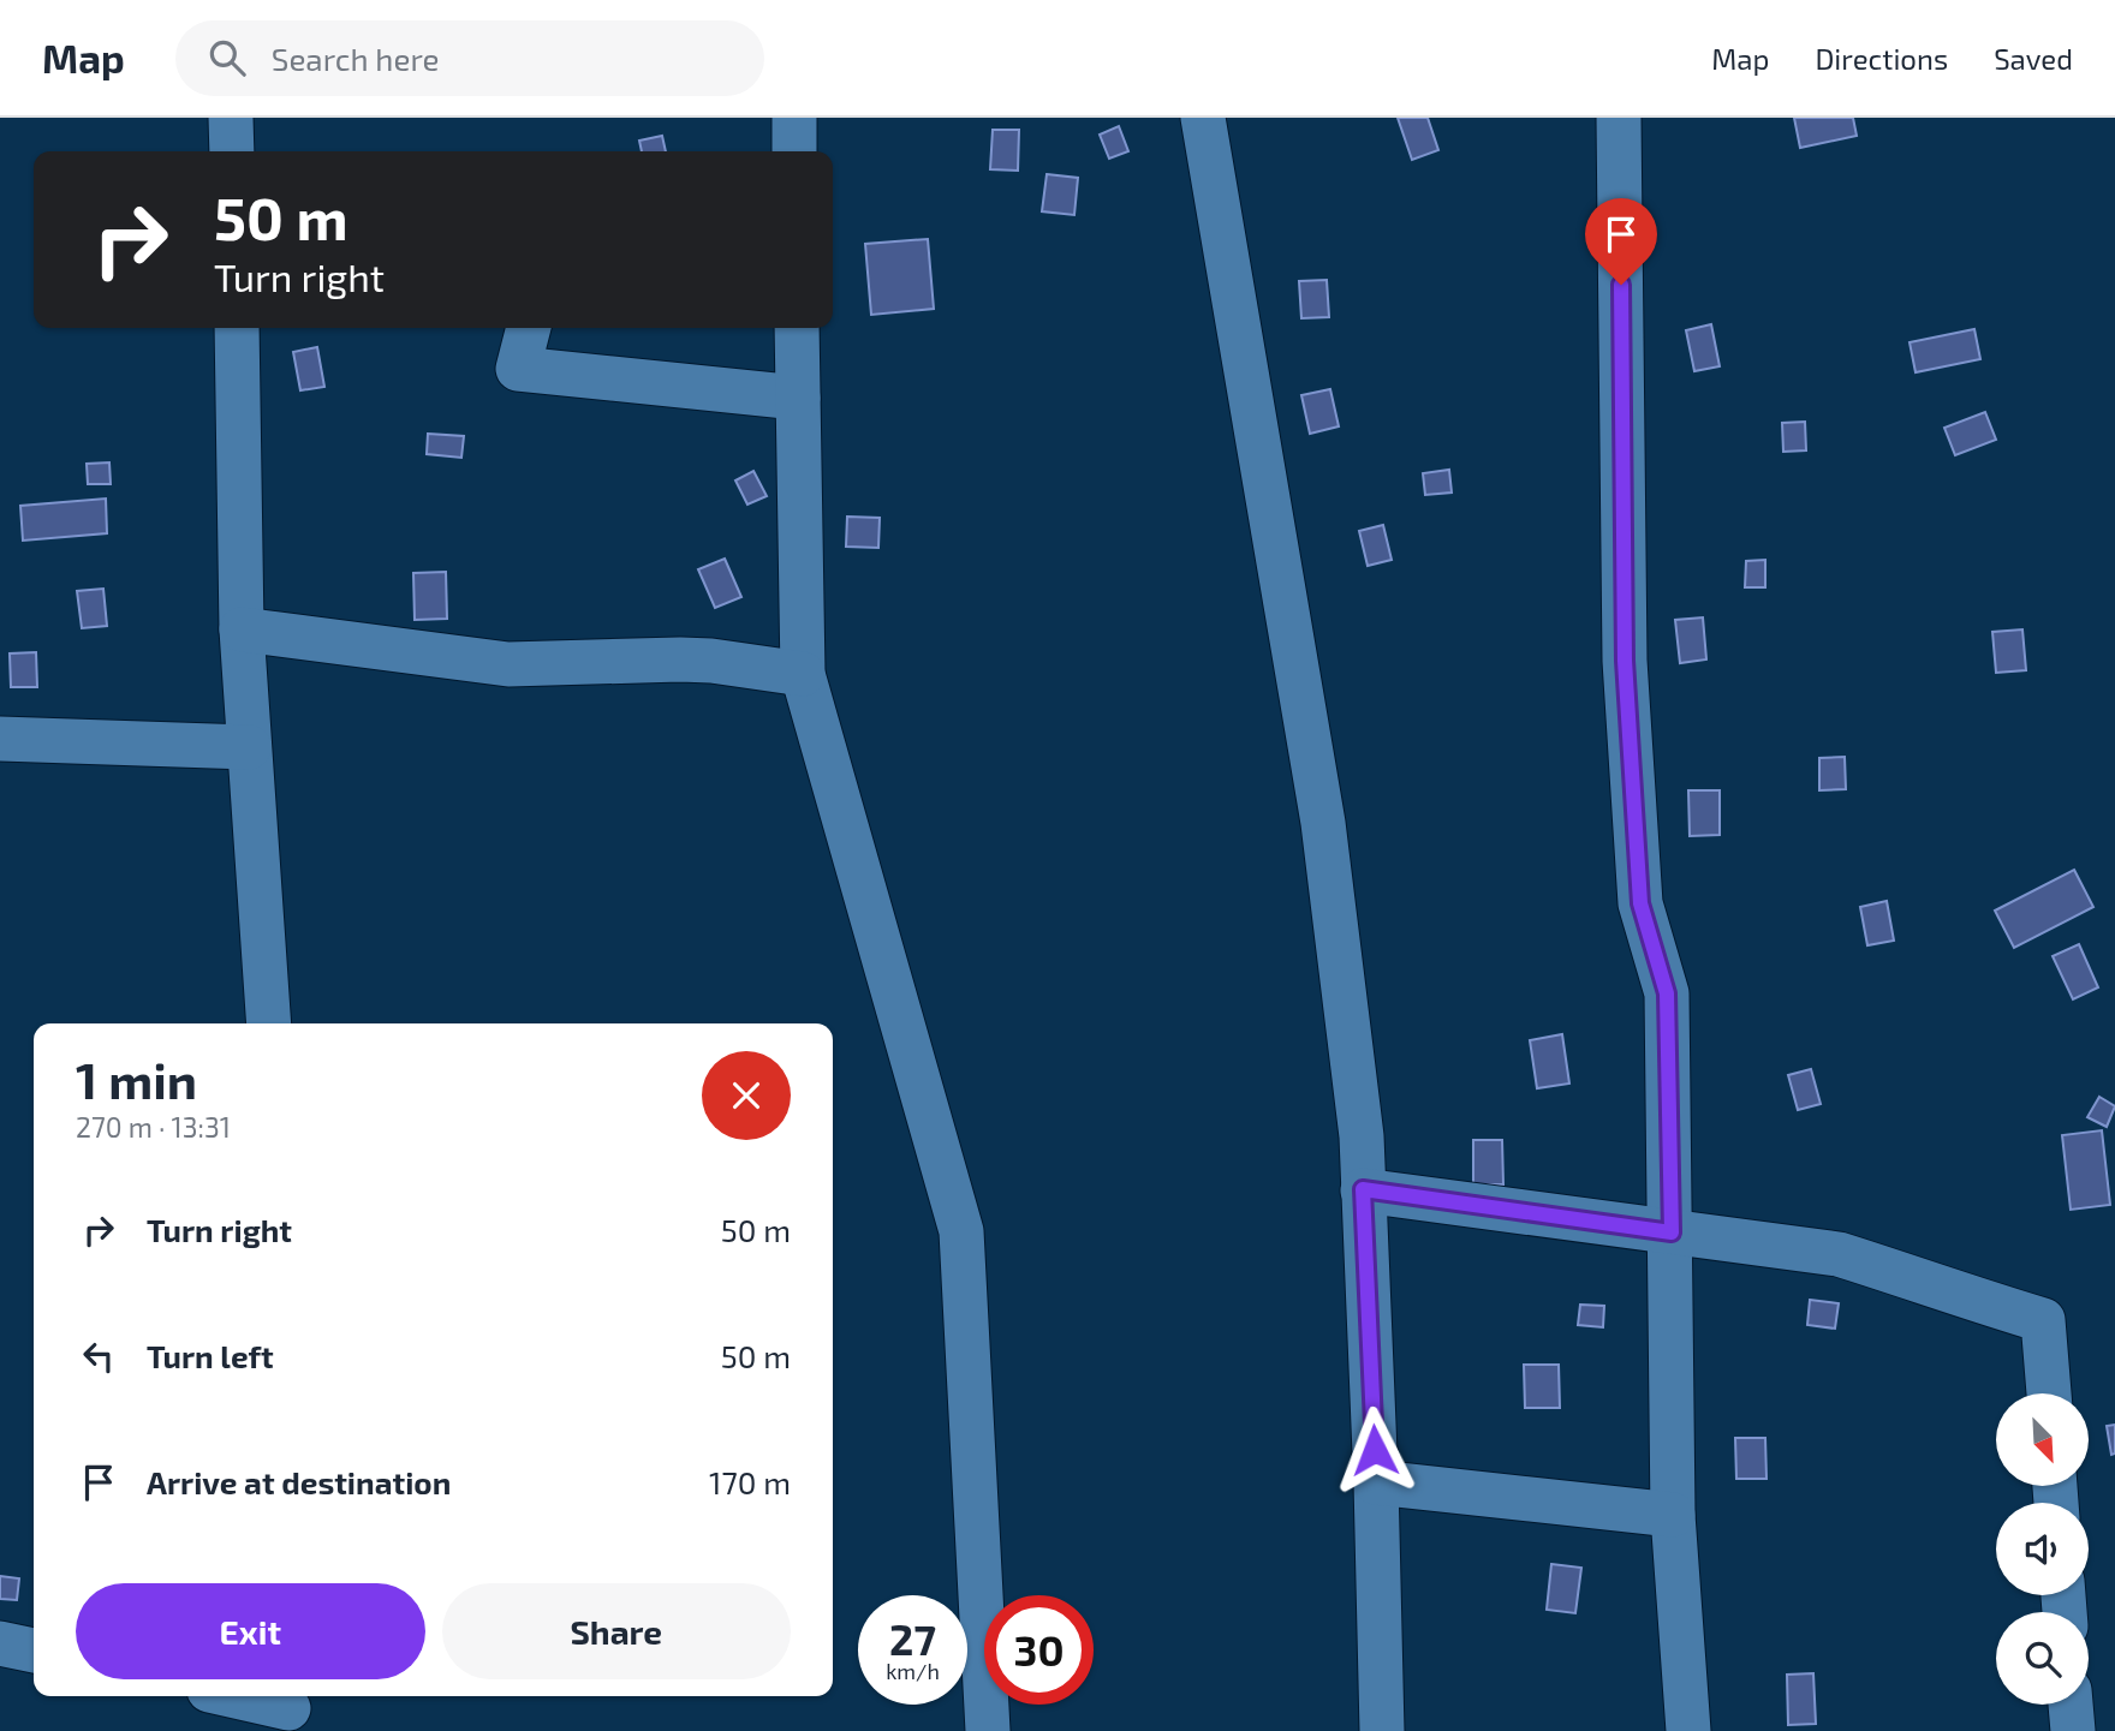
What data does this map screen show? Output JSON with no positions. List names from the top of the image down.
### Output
{
  "north": "bottom right",
  "page": {
    "header": "Map",
    "search": "Search here",
    "nav": ["Map", "Directions", "Saved"],
    "turn": ["50 m", "Turn right"],
    "heading": ["1 min", "270 m · 13:31"],
    "list": [
      {
        "name": "Turn right",
        "value": "50 m"
      },
      {
        "name": "Turn left",
        "value": "50 m"
      },
      {
        "name": "Arrive at destination",
        "value": "170 m"
      }
    ],
    "buttons": ["Exit", "Share"],
    "speed": "27 km/h",
    "limit": "30"
  }
}
